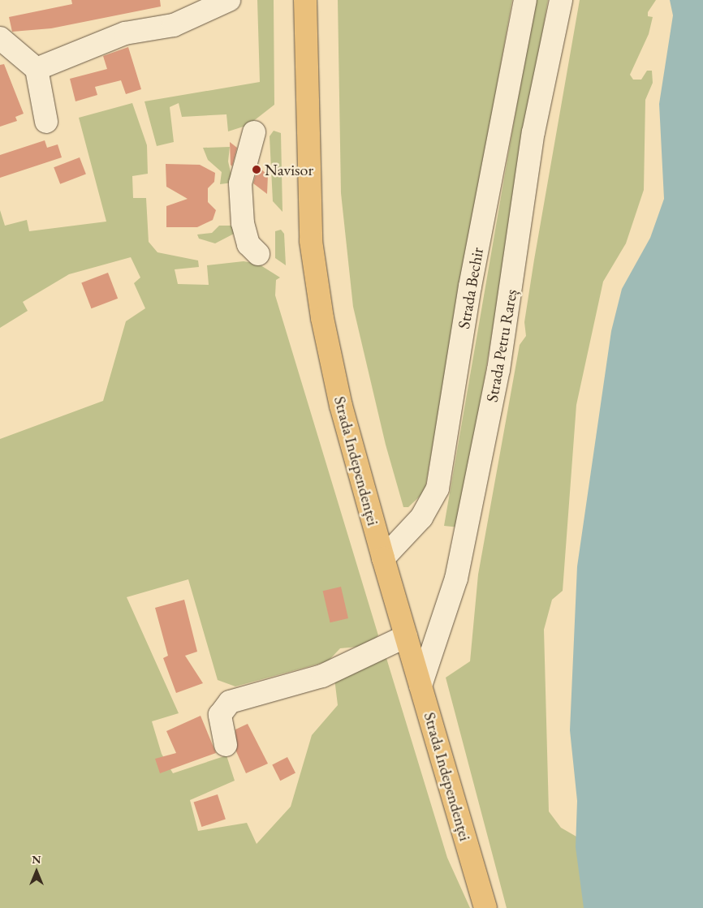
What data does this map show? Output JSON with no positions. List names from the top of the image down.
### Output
{
  "streets": {
    "main road": ["Strada Independenței"],
    "street": ["Strada Bechir", "Strada Petru Rareș"]
  },
  "crossings": [
    ["Strada Bechir", "Strada Independenței"],
    ["Strada Petru Rareș", "Strada Independenței"]
  ],
  "places": ["Navisor"],
  "north": "top"
}
